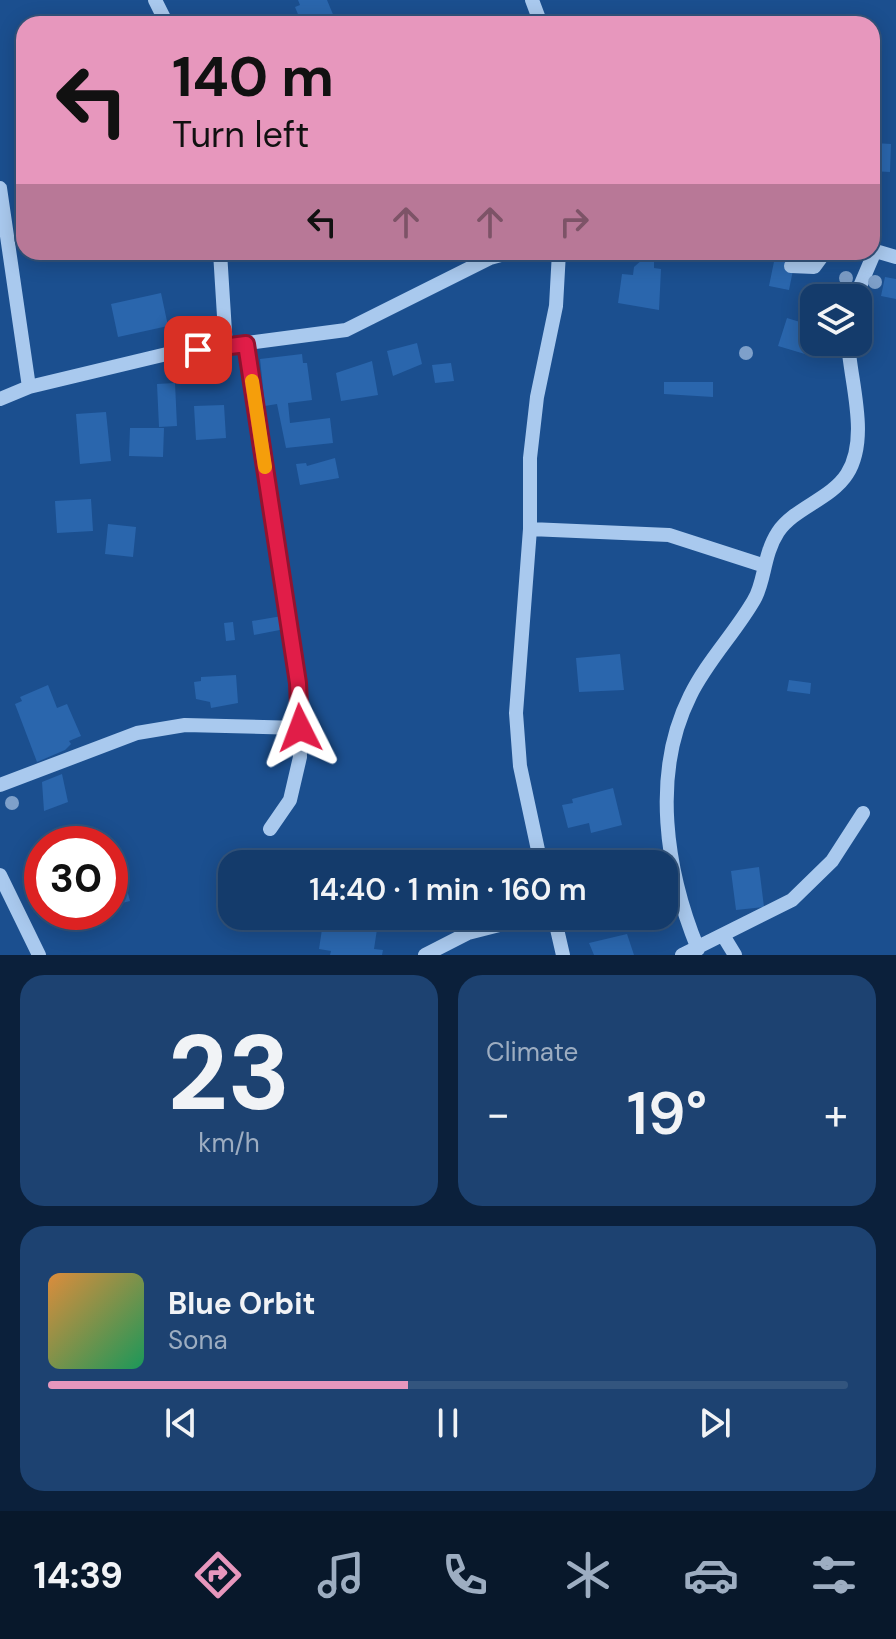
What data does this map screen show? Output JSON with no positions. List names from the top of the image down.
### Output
{
  "page": {
    "turn": ["140 m", "Turn left"],
    "limit": "30",
    "trip": "14:40 · 1 min · 160 m",
    "tile": [
      ["23", "km/h"],
      "Climate"
    ],
    "heat": ["−", "19°", "+"],
    "song": ["Blue Orbit", "Sona"],
    "tabs": "14:39"
  }
}
